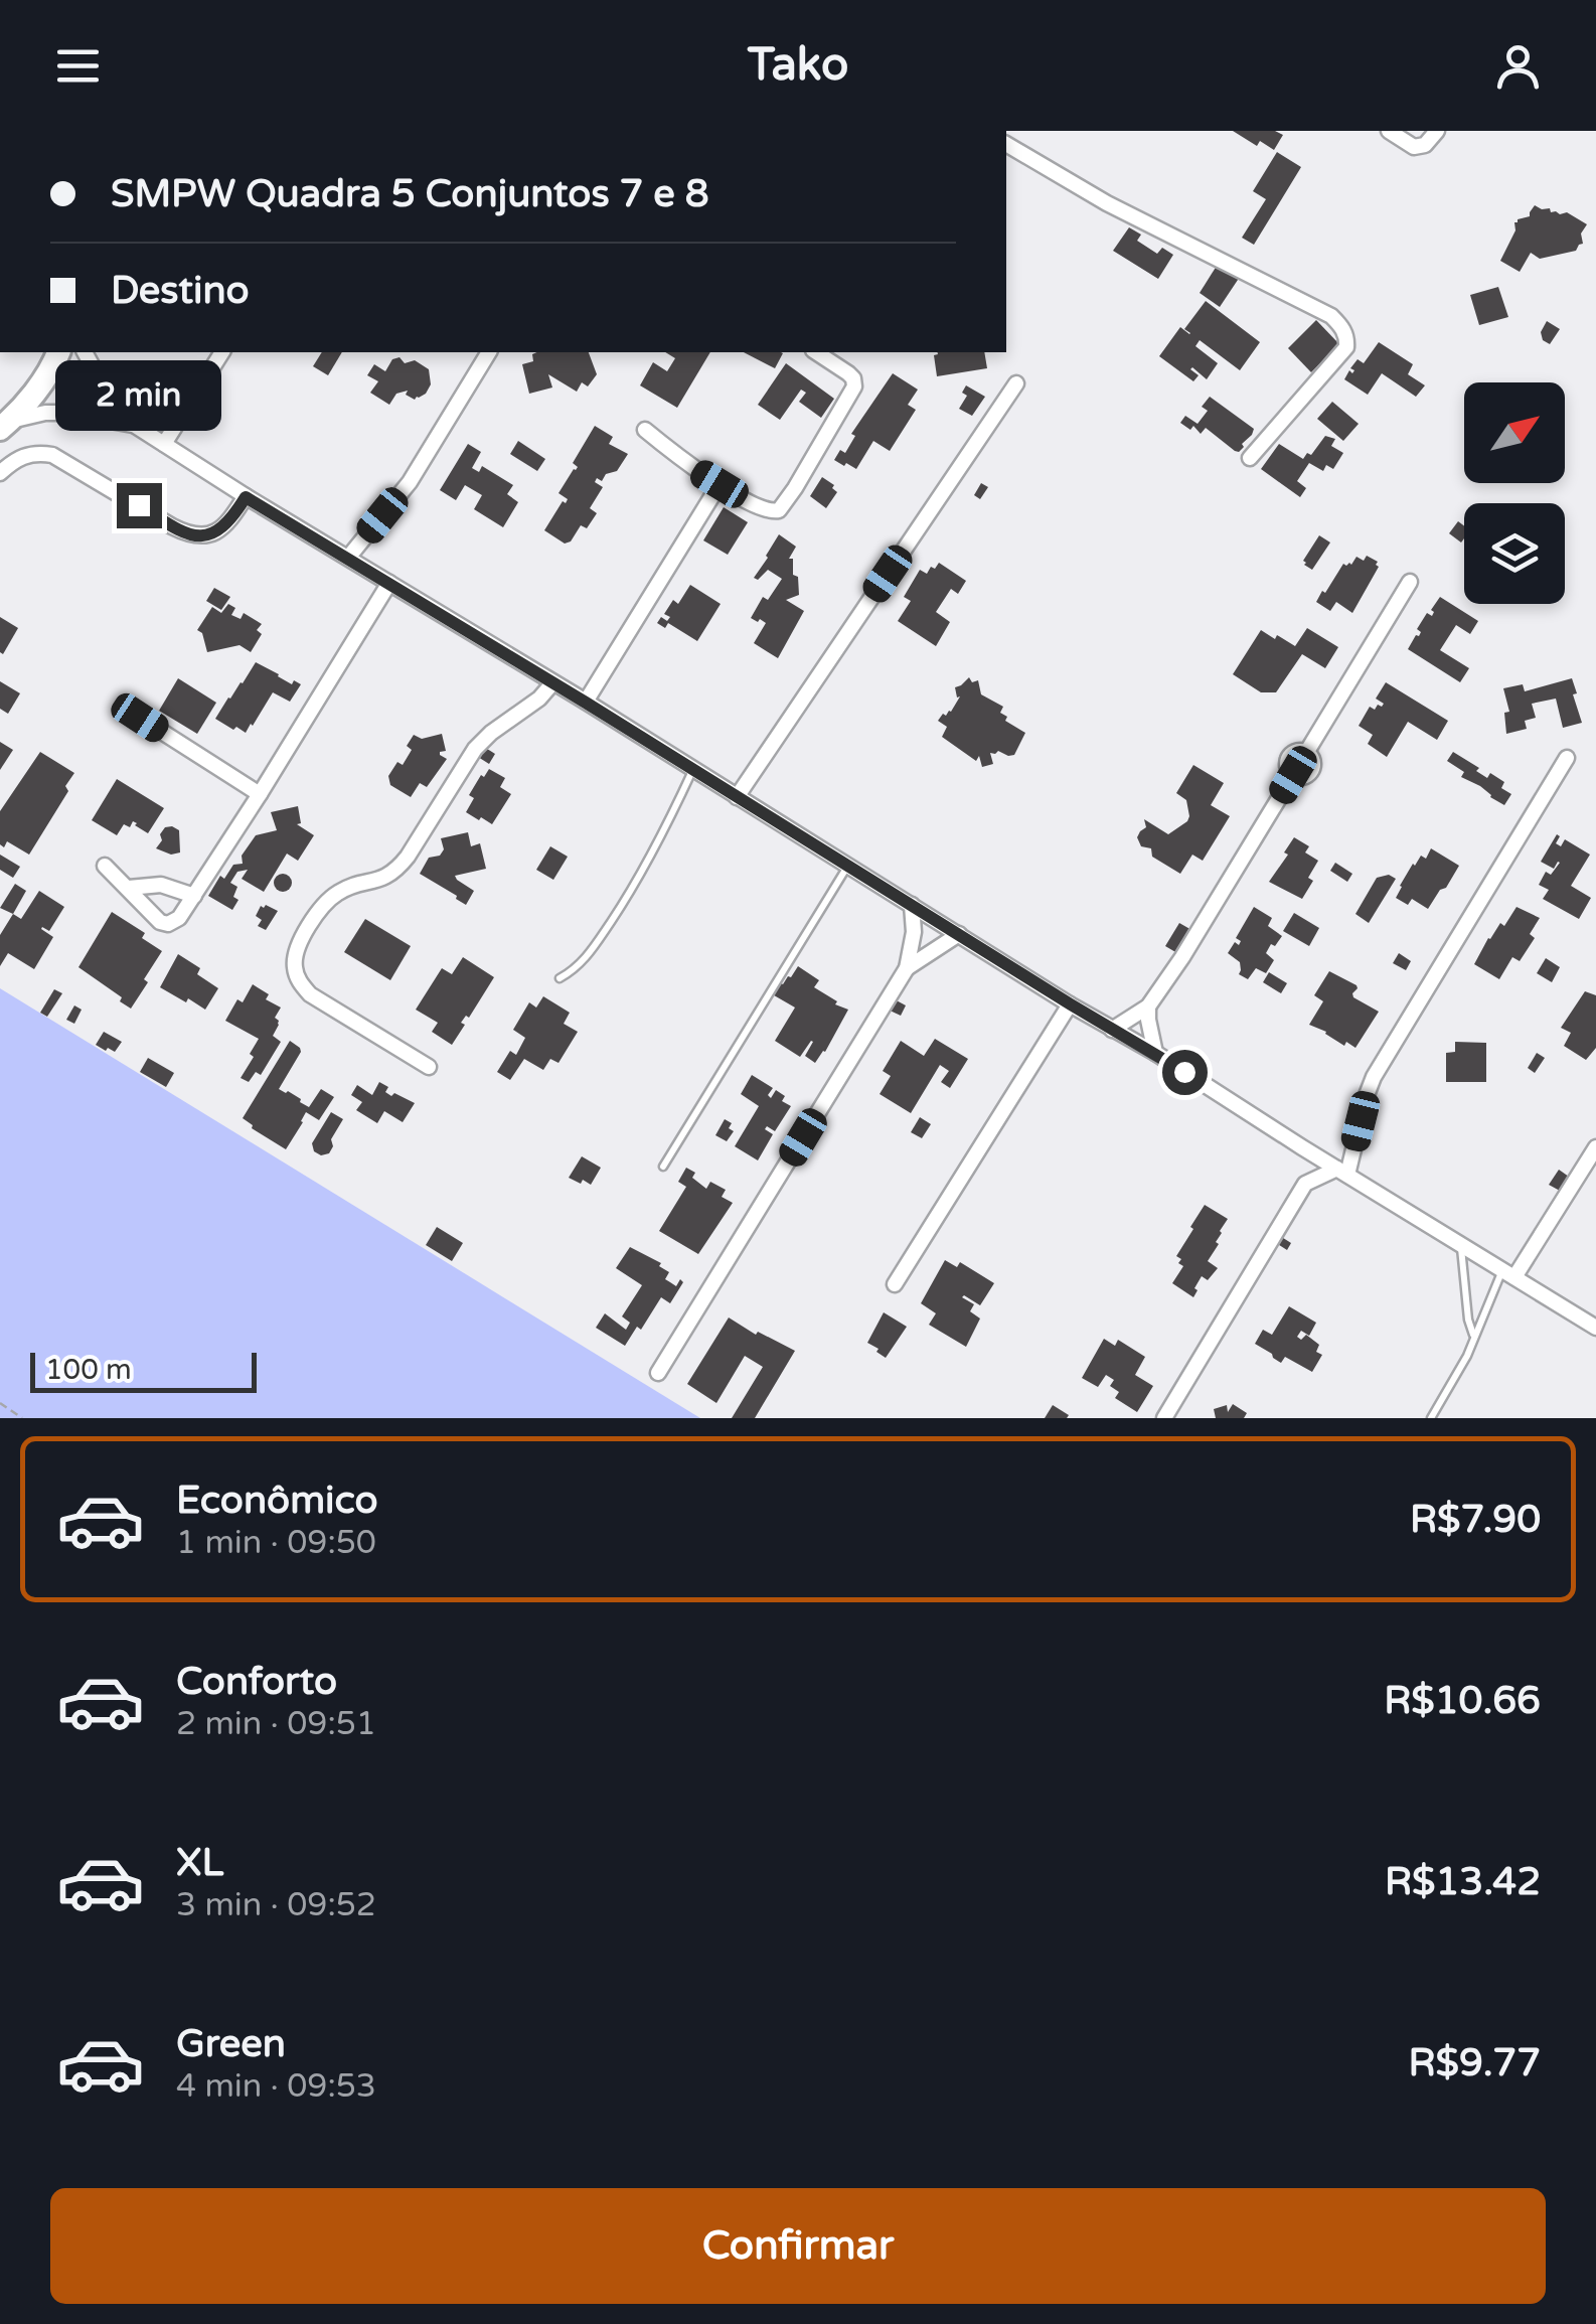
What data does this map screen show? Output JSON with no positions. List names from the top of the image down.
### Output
{
  "scale_bar": "100 m",
  "north": "top right",
  "page": {
    "header": "Tako",
    "banner": ["SMPW Quadra 5 Conjuntos 7 e 8", "Destino"],
    "bubble": "2 min",
    "scale": "100 m",
    "list": [
      {
        "name": "Econômico",
        "note": "1 min · 09:50",
        "value": "R$7.90"
      },
      {
        "name": "Conforto",
        "note": "2 min · 09:51",
        "value": "R$10.66"
      },
      {
        "name": "XL",
        "note": "3 min · 09:52",
        "value": "R$13.42"
      },
      {
        "name": "Green",
        "note": "4 min · 09:53",
        "value": "R$9.77"
      }
    ],
    "buttons": "Confirmar"
  }
}
